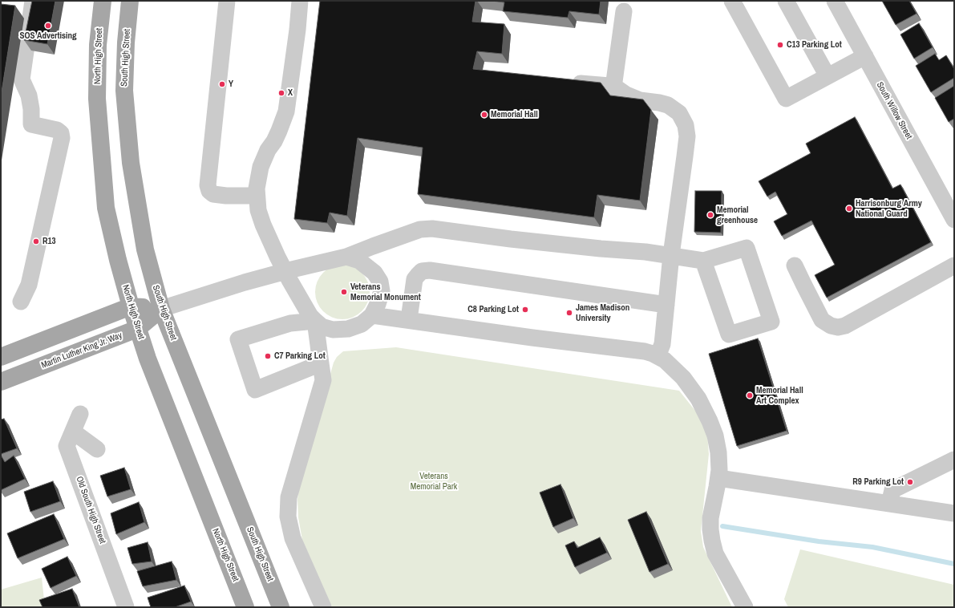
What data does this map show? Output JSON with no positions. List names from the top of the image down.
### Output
{
  "streets": {
    "main road": ["North High Street", "South High Street", "Martin Luther King Jr. Way"],
    "street": ["South Willow Street", "Old South High Street"]
  },
  "crossings": [
    ["North High Street", "Martin Luther King Jr. Way"],
    ["South High Street", "Martin Luther King Jr. Way"]
  ],
  "parks": ["Veterans Memorial Park"],
  "places": [
    "SOS Advertising",
    "C13 Parking Lot",
    "Y",
    "X",
    "Memorial Hall",
    "Harrisonburg Army National Guard",
    "Memorial greenhouse",
    "R13",
    "Veterans Memorial Monument",
    "C8 Parking Lot",
    "James Madison University",
    "C7 Parking Lot",
    "Memorial Hall Art Complex",
    "R9 Parking Lot"
  ]
}
